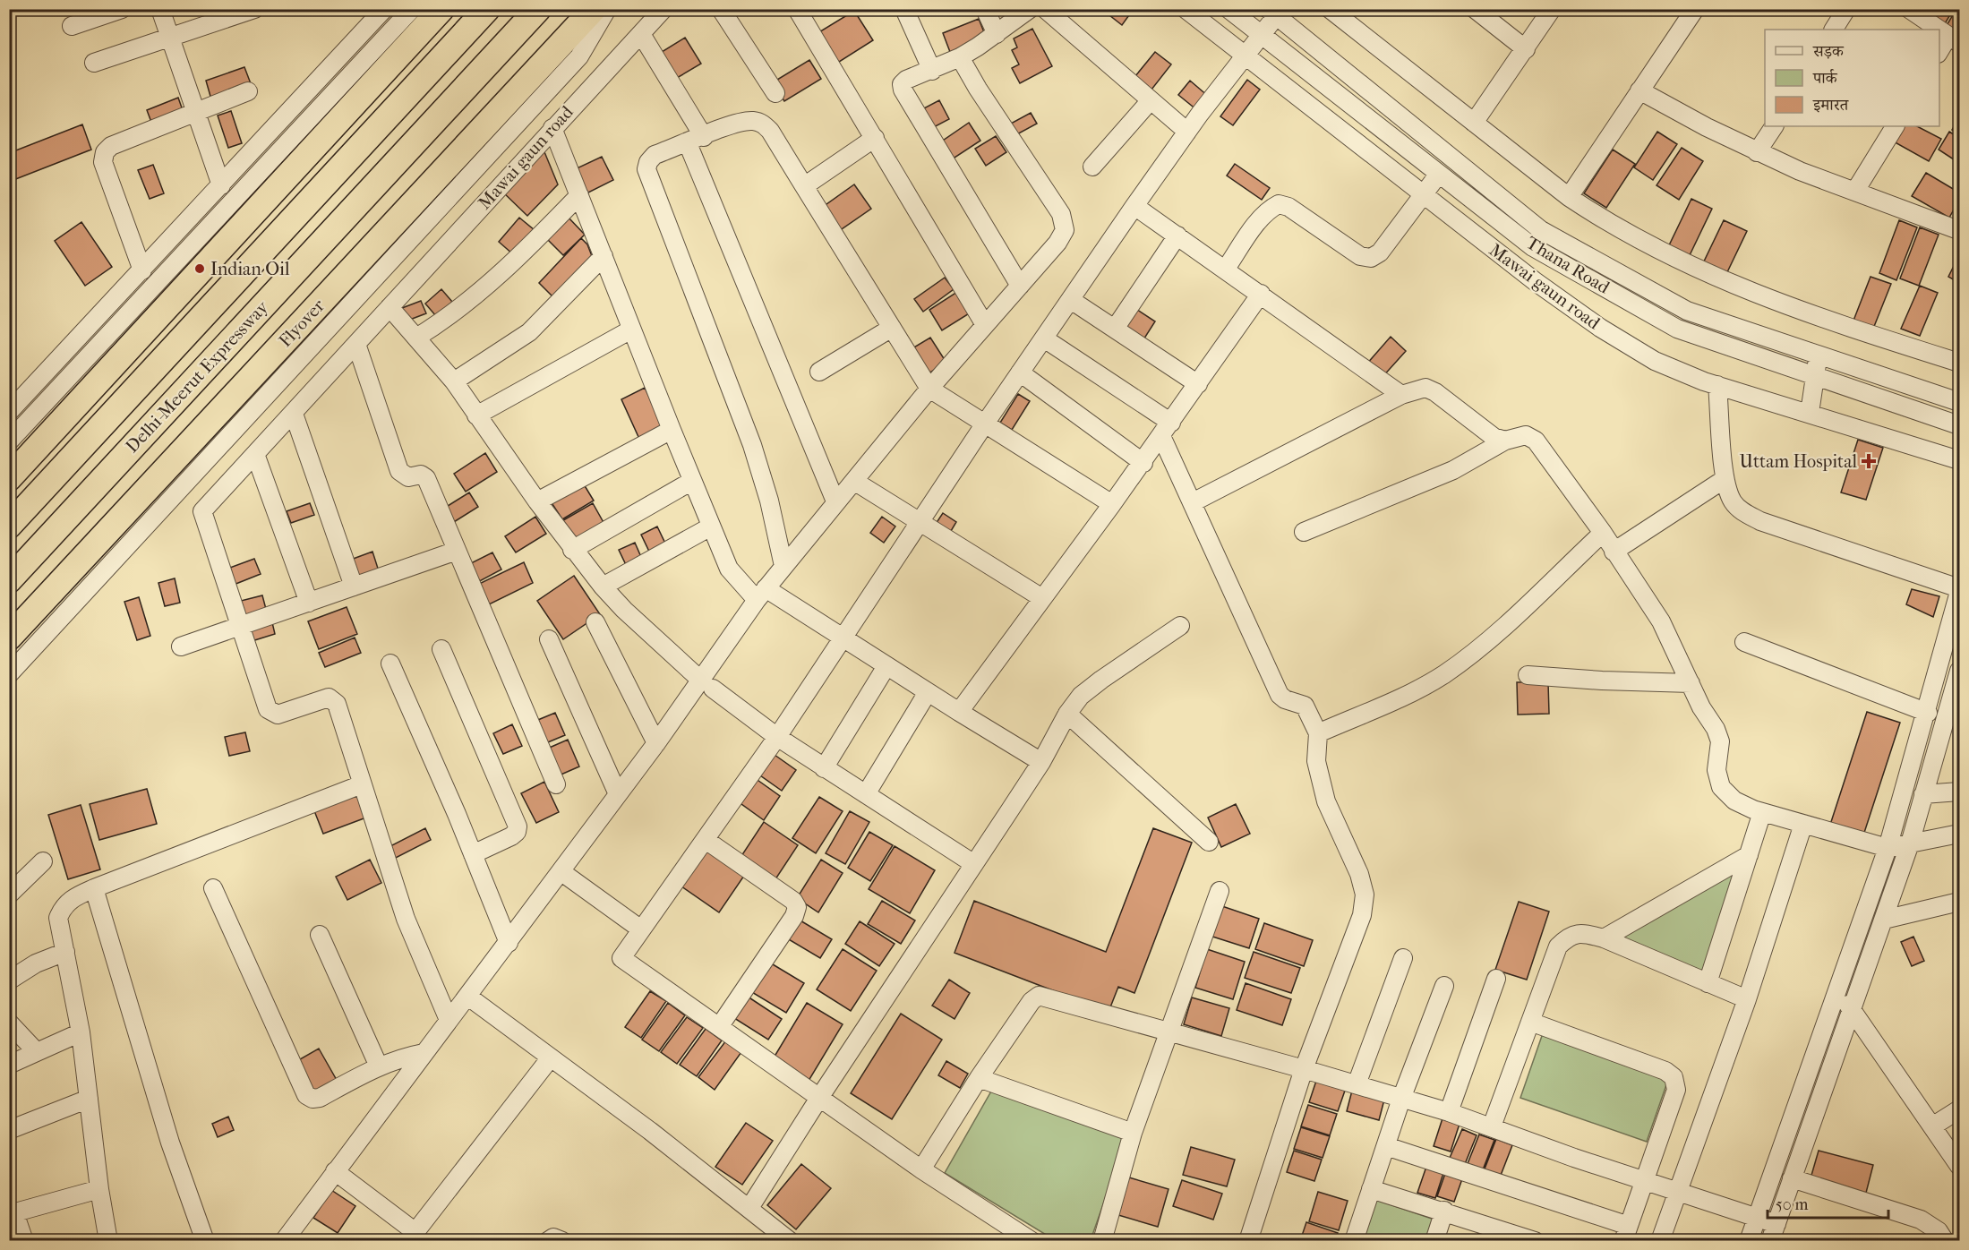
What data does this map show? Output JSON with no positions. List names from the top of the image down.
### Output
{
  "streets": {
    "highway": ["Flyover", "Delhi-Meerut Expressway"],
    "street": ["Mawai gaun road", "Thana Road"]
  },
  "places": {
    "other": ["Indian Oil"],
    "health": ["Uttam Hospital"]
  },
  "legend": ["सड़क", "पार्क", "इमारत"],
  "scale_bar": "50 m"
}
